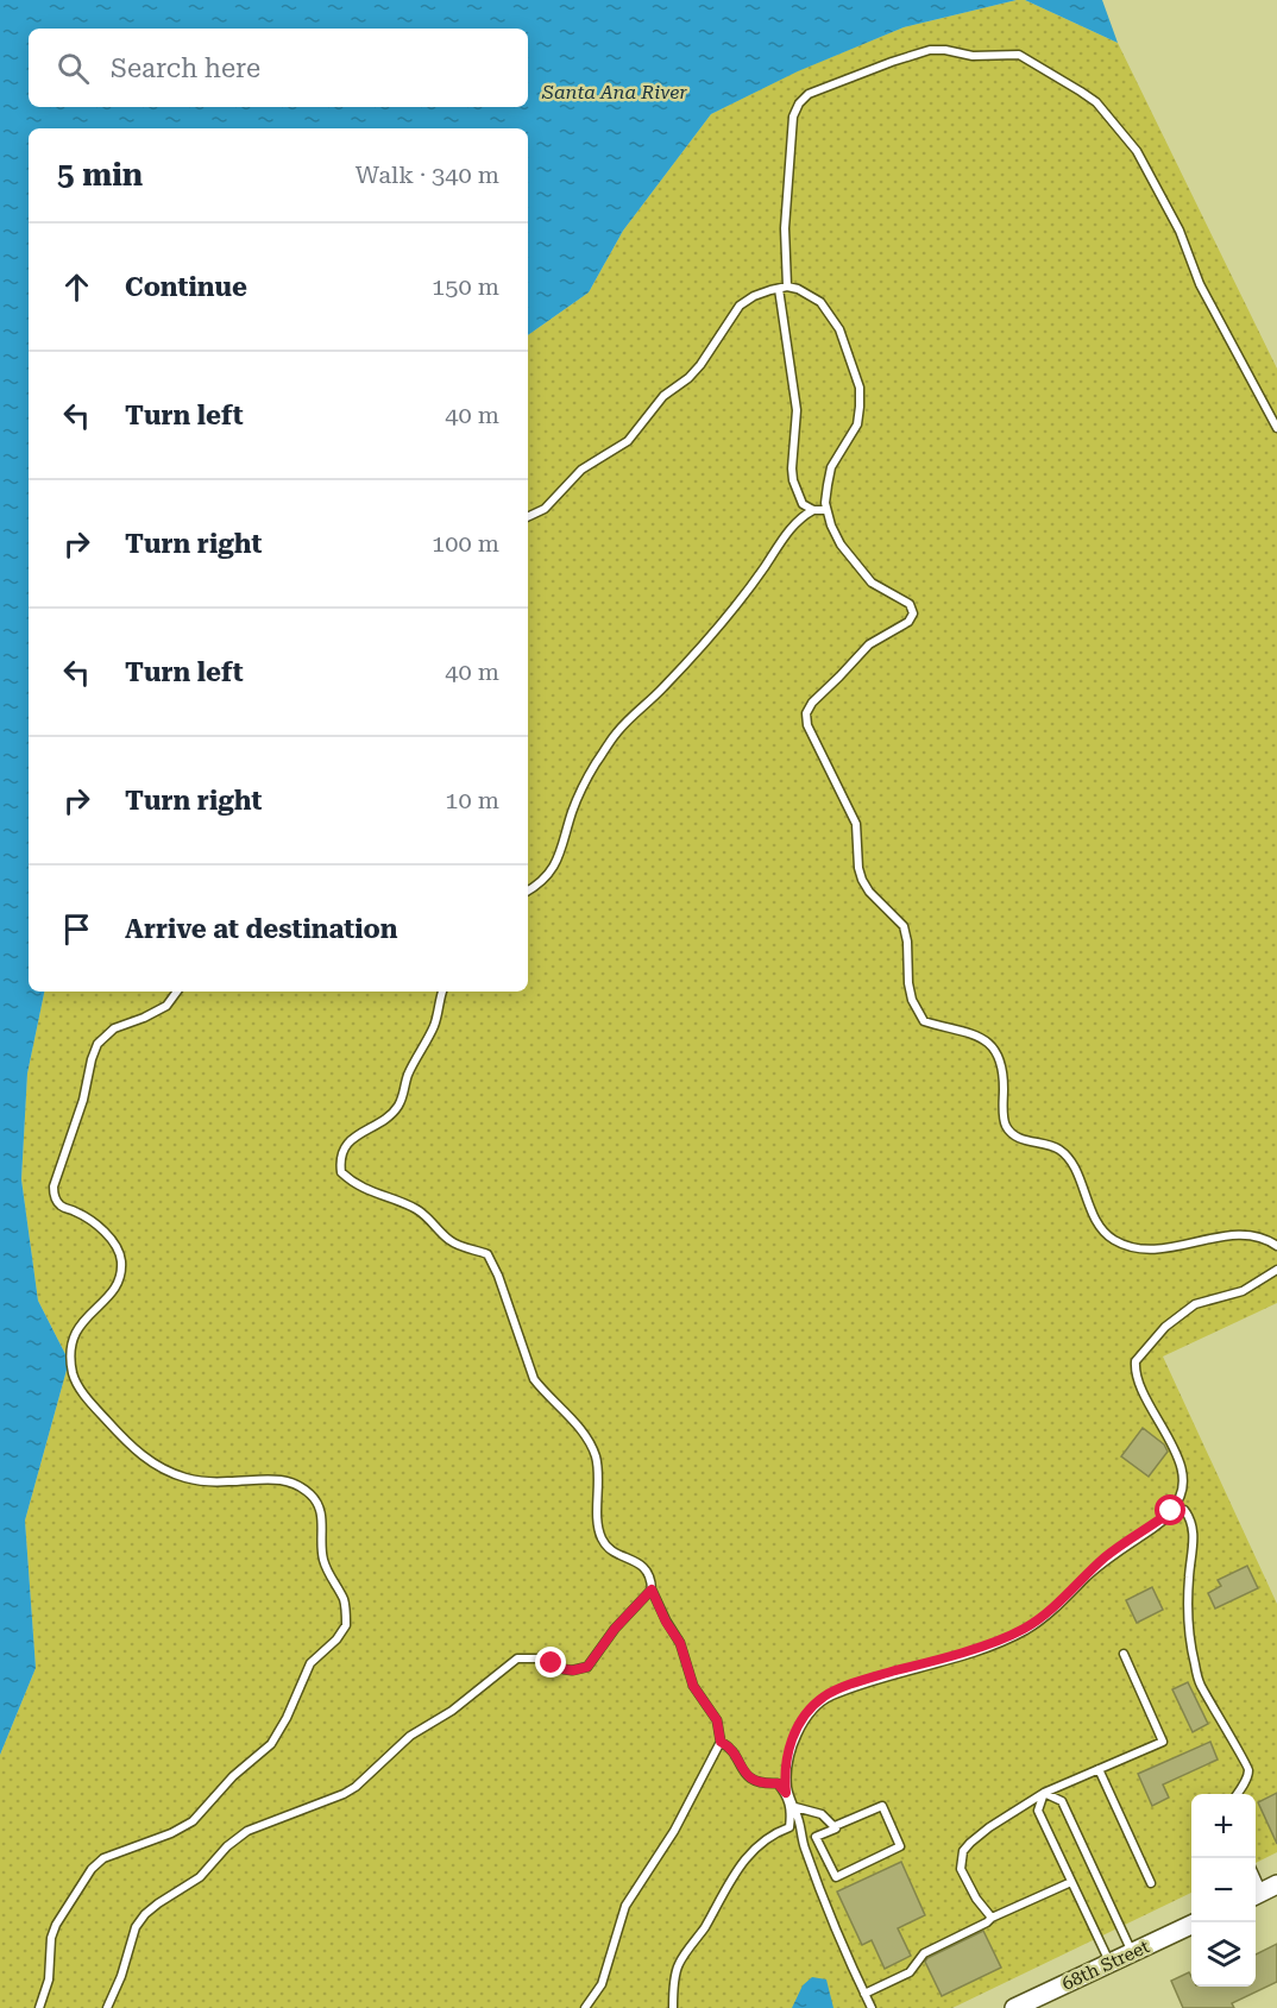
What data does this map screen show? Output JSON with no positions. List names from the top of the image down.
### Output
{
  "streets": {
    "street": ["68th Street"]
  },
  "water": ["Santa Ana River"],
  "page": {
    "search": "Search here",
    "heading": ["5 min", "Walk · 340 m"],
    "list": [
      ["Continue", "150 m"],
      ["Turn left", "40 m"],
      ["Turn right", "100 m"],
      ["Turn left", "40 m"],
      ["Turn right", "10 m"],
      "Arrive at destination"
    ],
    "map_buttons": ["+", "−"]
  }
}
